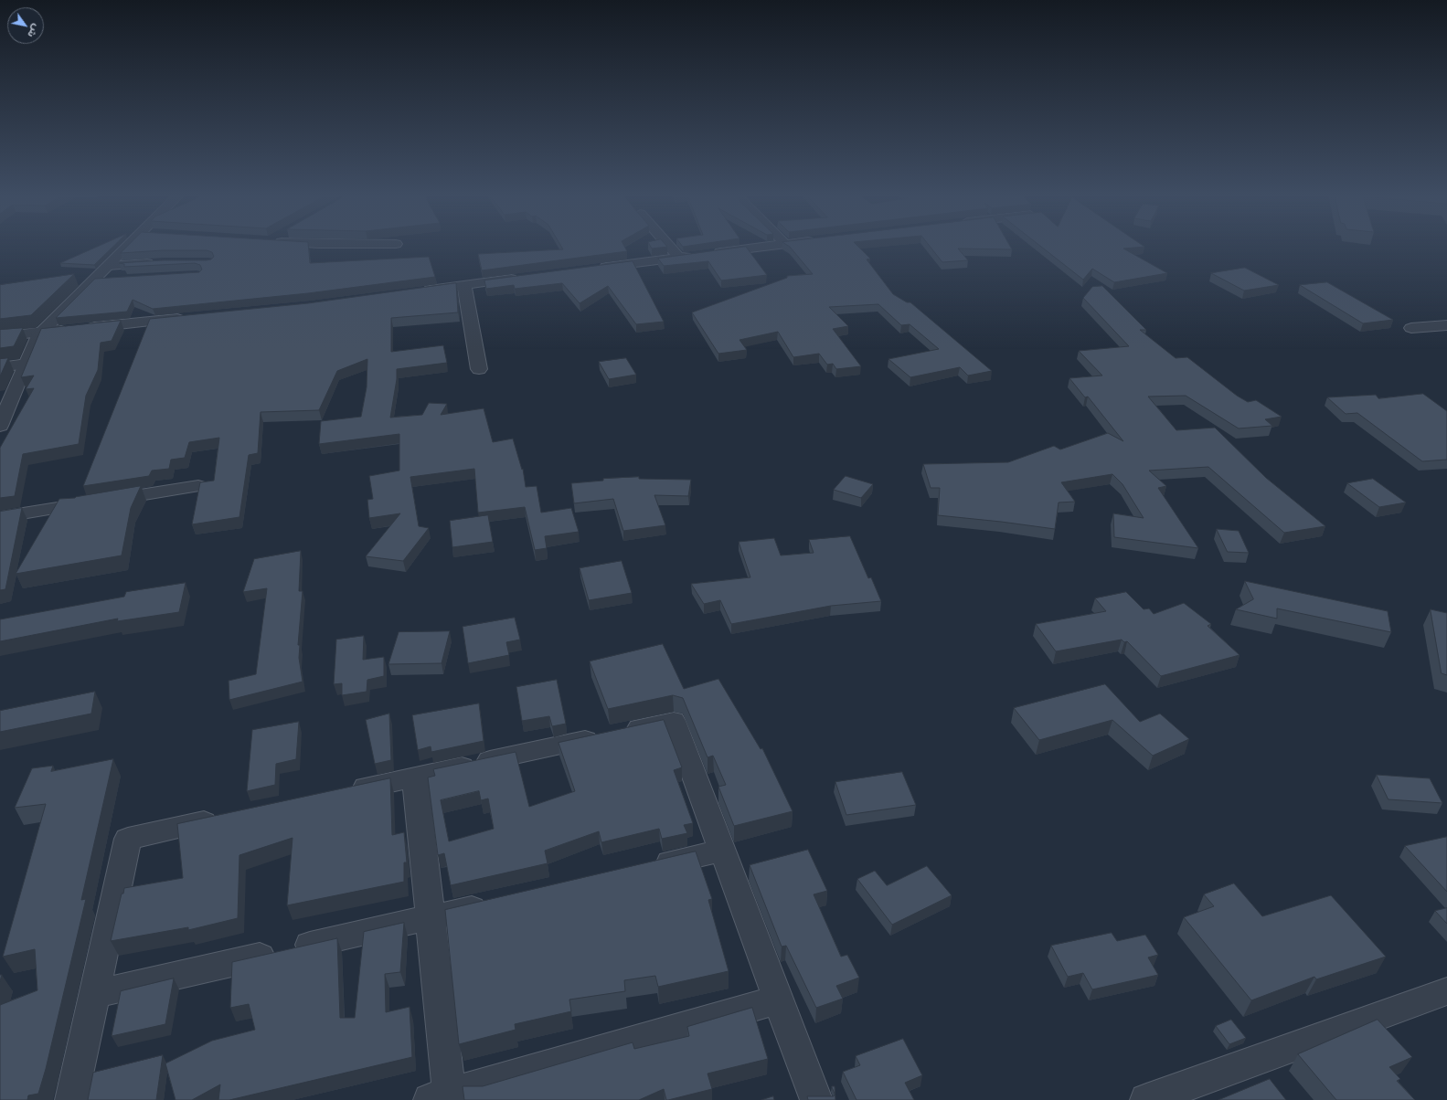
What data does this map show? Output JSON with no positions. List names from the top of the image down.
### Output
{
  "north": "bottom right"
}
